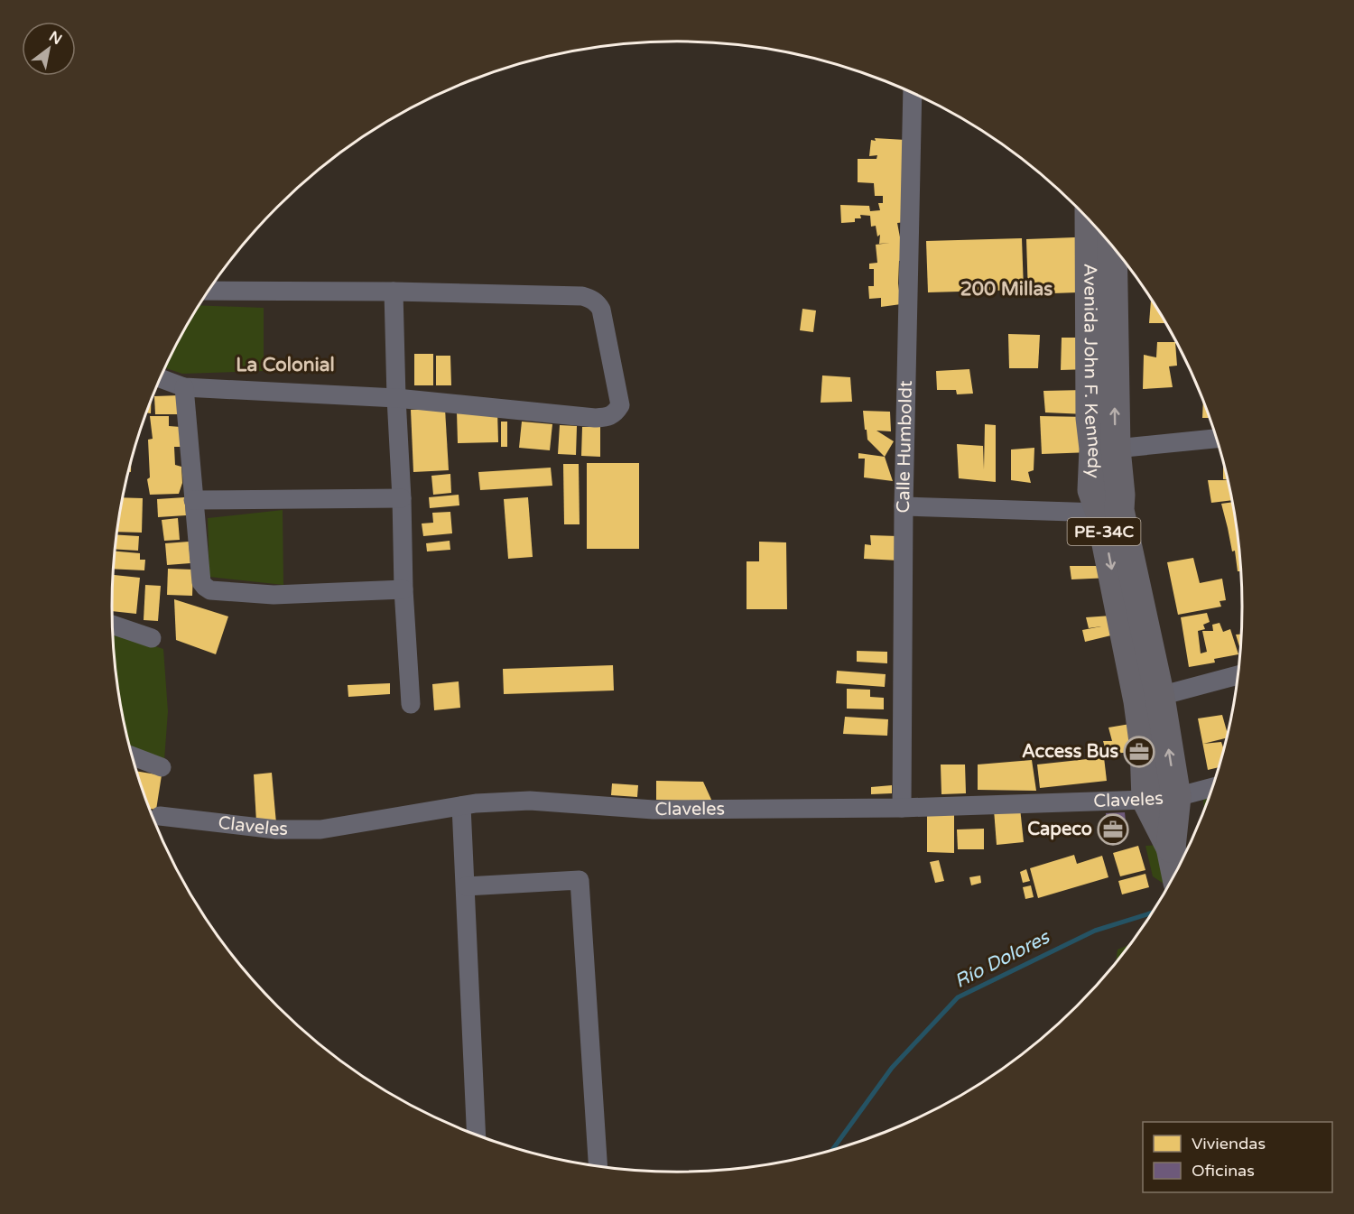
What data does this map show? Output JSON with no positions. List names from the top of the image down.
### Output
{
  "streets": {
    "main road": ["Avenida John F. Kennedy", "PE-34C"],
    "street": ["Calle Humboldt", "Claveles"]
  },
  "crossings": [
    ["Avenida John F. Kennedy", "Claveles"],
    ["Calle Humboldt", "Claveles"]
  ],
  "districts": ["200 Millas", "La Colonial"],
  "water": ["Río Dolores"],
  "places": {
    "office": ["Access Bus", "Capeco"]
  },
  "legend": ["Viviendas", "Oficinas"],
  "north": "top right"
}
